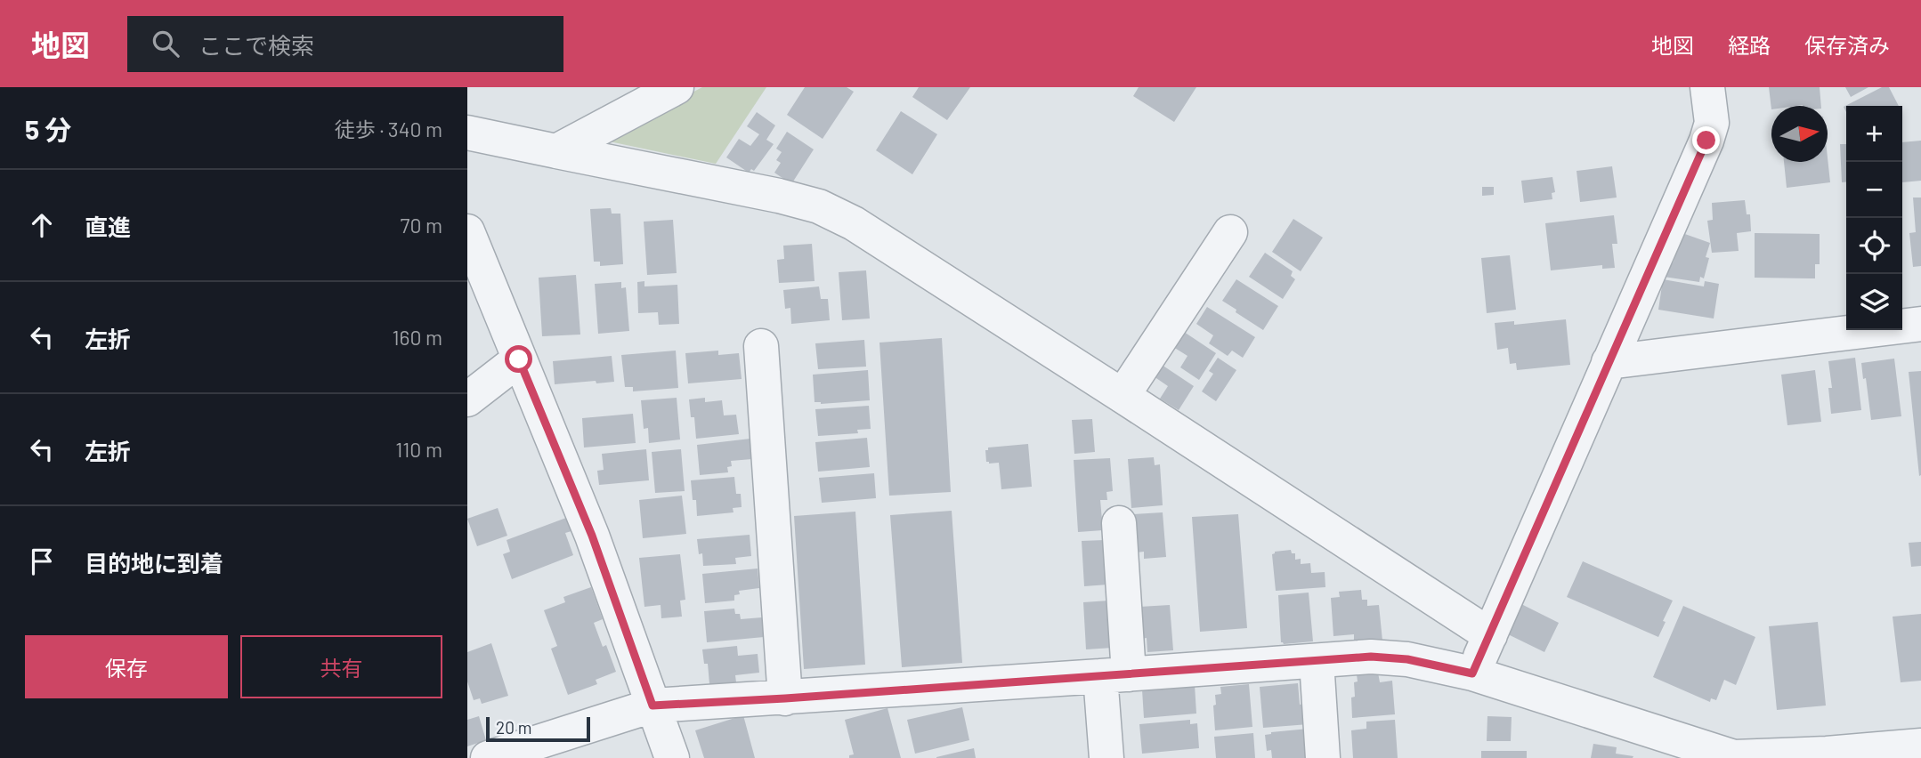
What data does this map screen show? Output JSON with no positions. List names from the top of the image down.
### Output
{
  "scale_bar": "20 m",
  "north": "right",
  "page": {
    "header": "地図",
    "search": "ここで検索",
    "nav": ["地図", "経路", "保存済み"],
    "heading": ["5 分", "徒歩 · 340 m"],
    "map_buttons": ["+", "−"],
    "list": [
      ["直進", "70 m"],
      ["左折", "160 m"],
      ["左折", "110 m"],
      "目的地に到着"
    ],
    "buttons": ["保存", "共有"],
    "scale": "20 m"
  }
}
